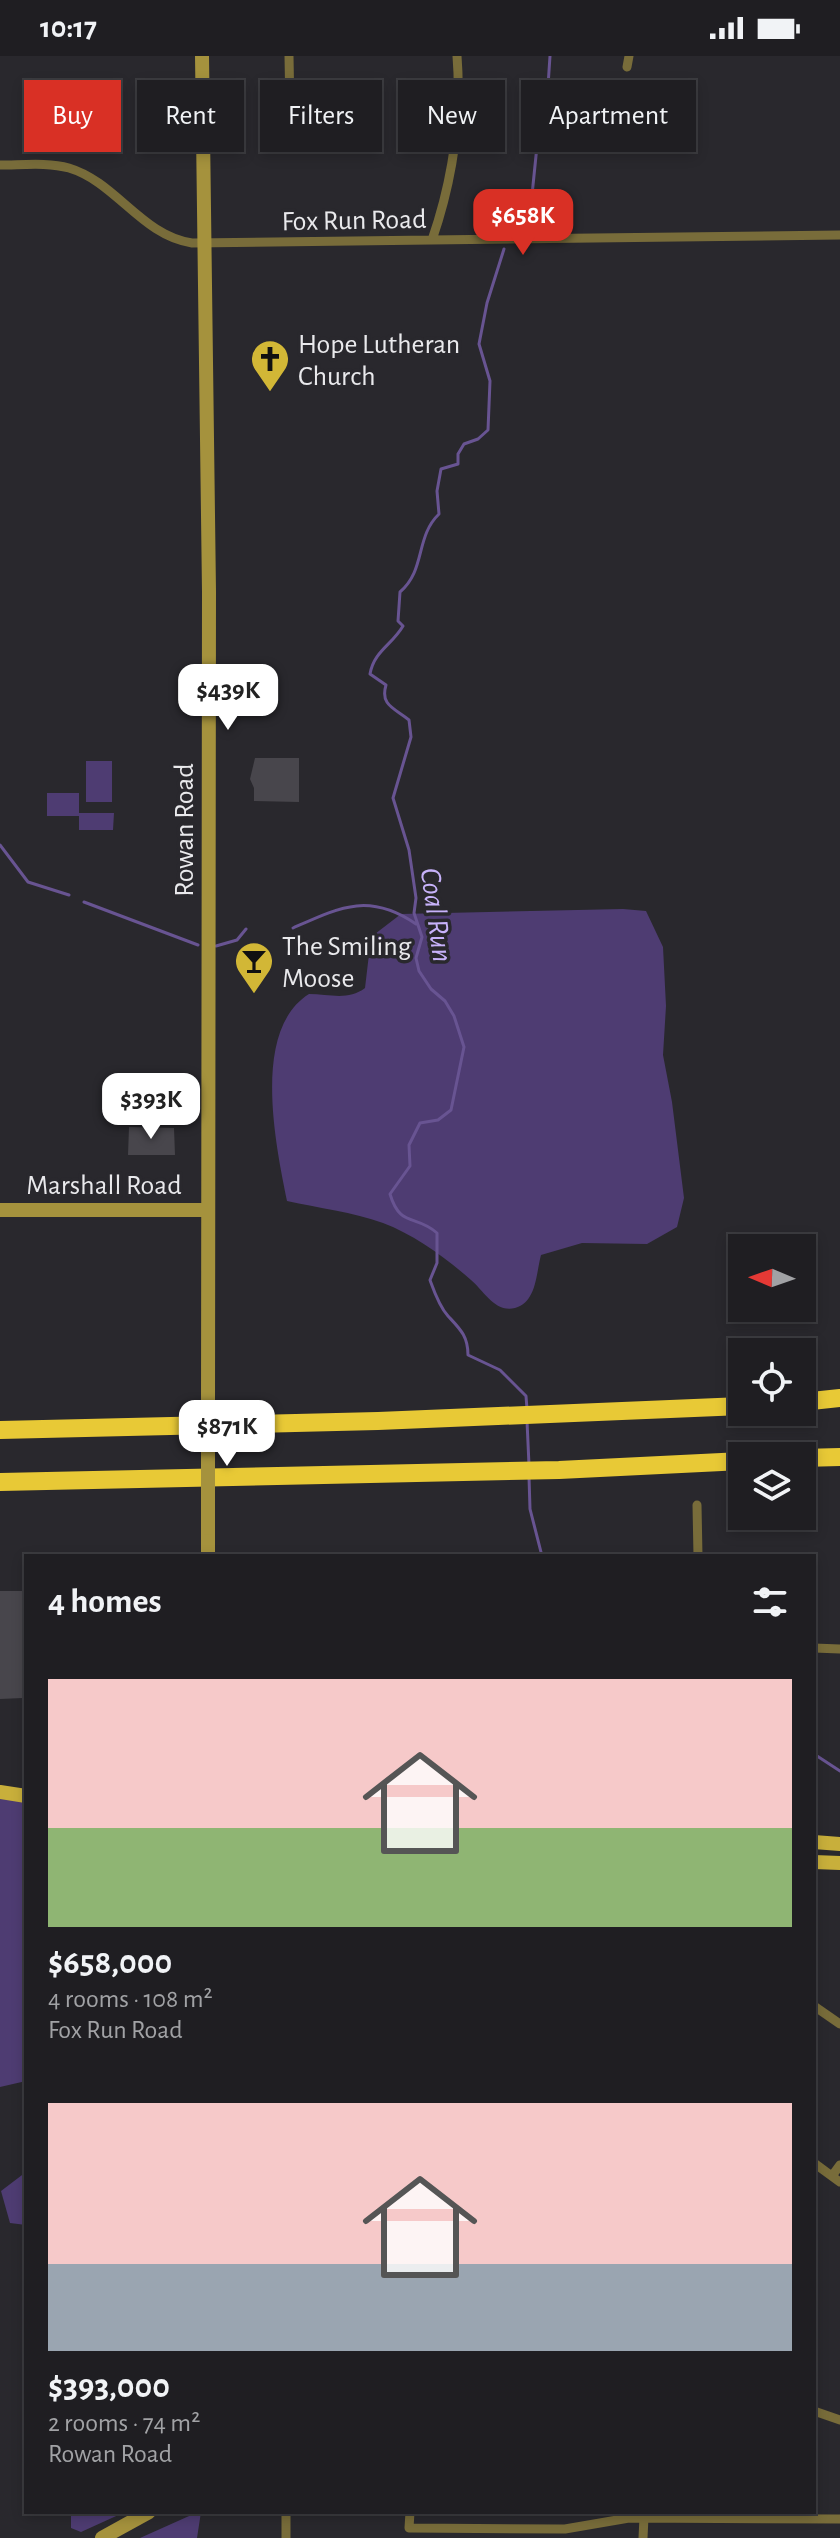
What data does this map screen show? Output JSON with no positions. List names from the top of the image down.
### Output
{
  "streets": {
    "street": ["Fox Run Road", "Rowan Road", "Marshall Road"]
  },
  "crossings": [
    ["Fox Run Road", "Rowan Road"],
    ["Rowan Road", "Marshall Road"]
  ],
  "water": ["Coal Run"],
  "places": {
    "church": ["Hope Lutheran Church"],
    "bar": ["The Smiling Moose"]
  },
  "north": "left",
  "page": {
    "status": "10:17",
    "chip": [
      "Buy",
      "Rent",
      "Filters",
      "New",
      "Apartment"
    ],
    "price": [
      "$658K",
      "$439K",
      "$393K",
      "$871K"
    ],
    "heading": "4 homes",
    "list": [
      {
        "name": "$658,000",
        "note": "4 rooms · 108 m² · Fox Run Road"
      },
      {
        "name": "$393,000",
        "note": "2 rooms · 74 m² · Rowan Road"
      }
    ]
  }
}
